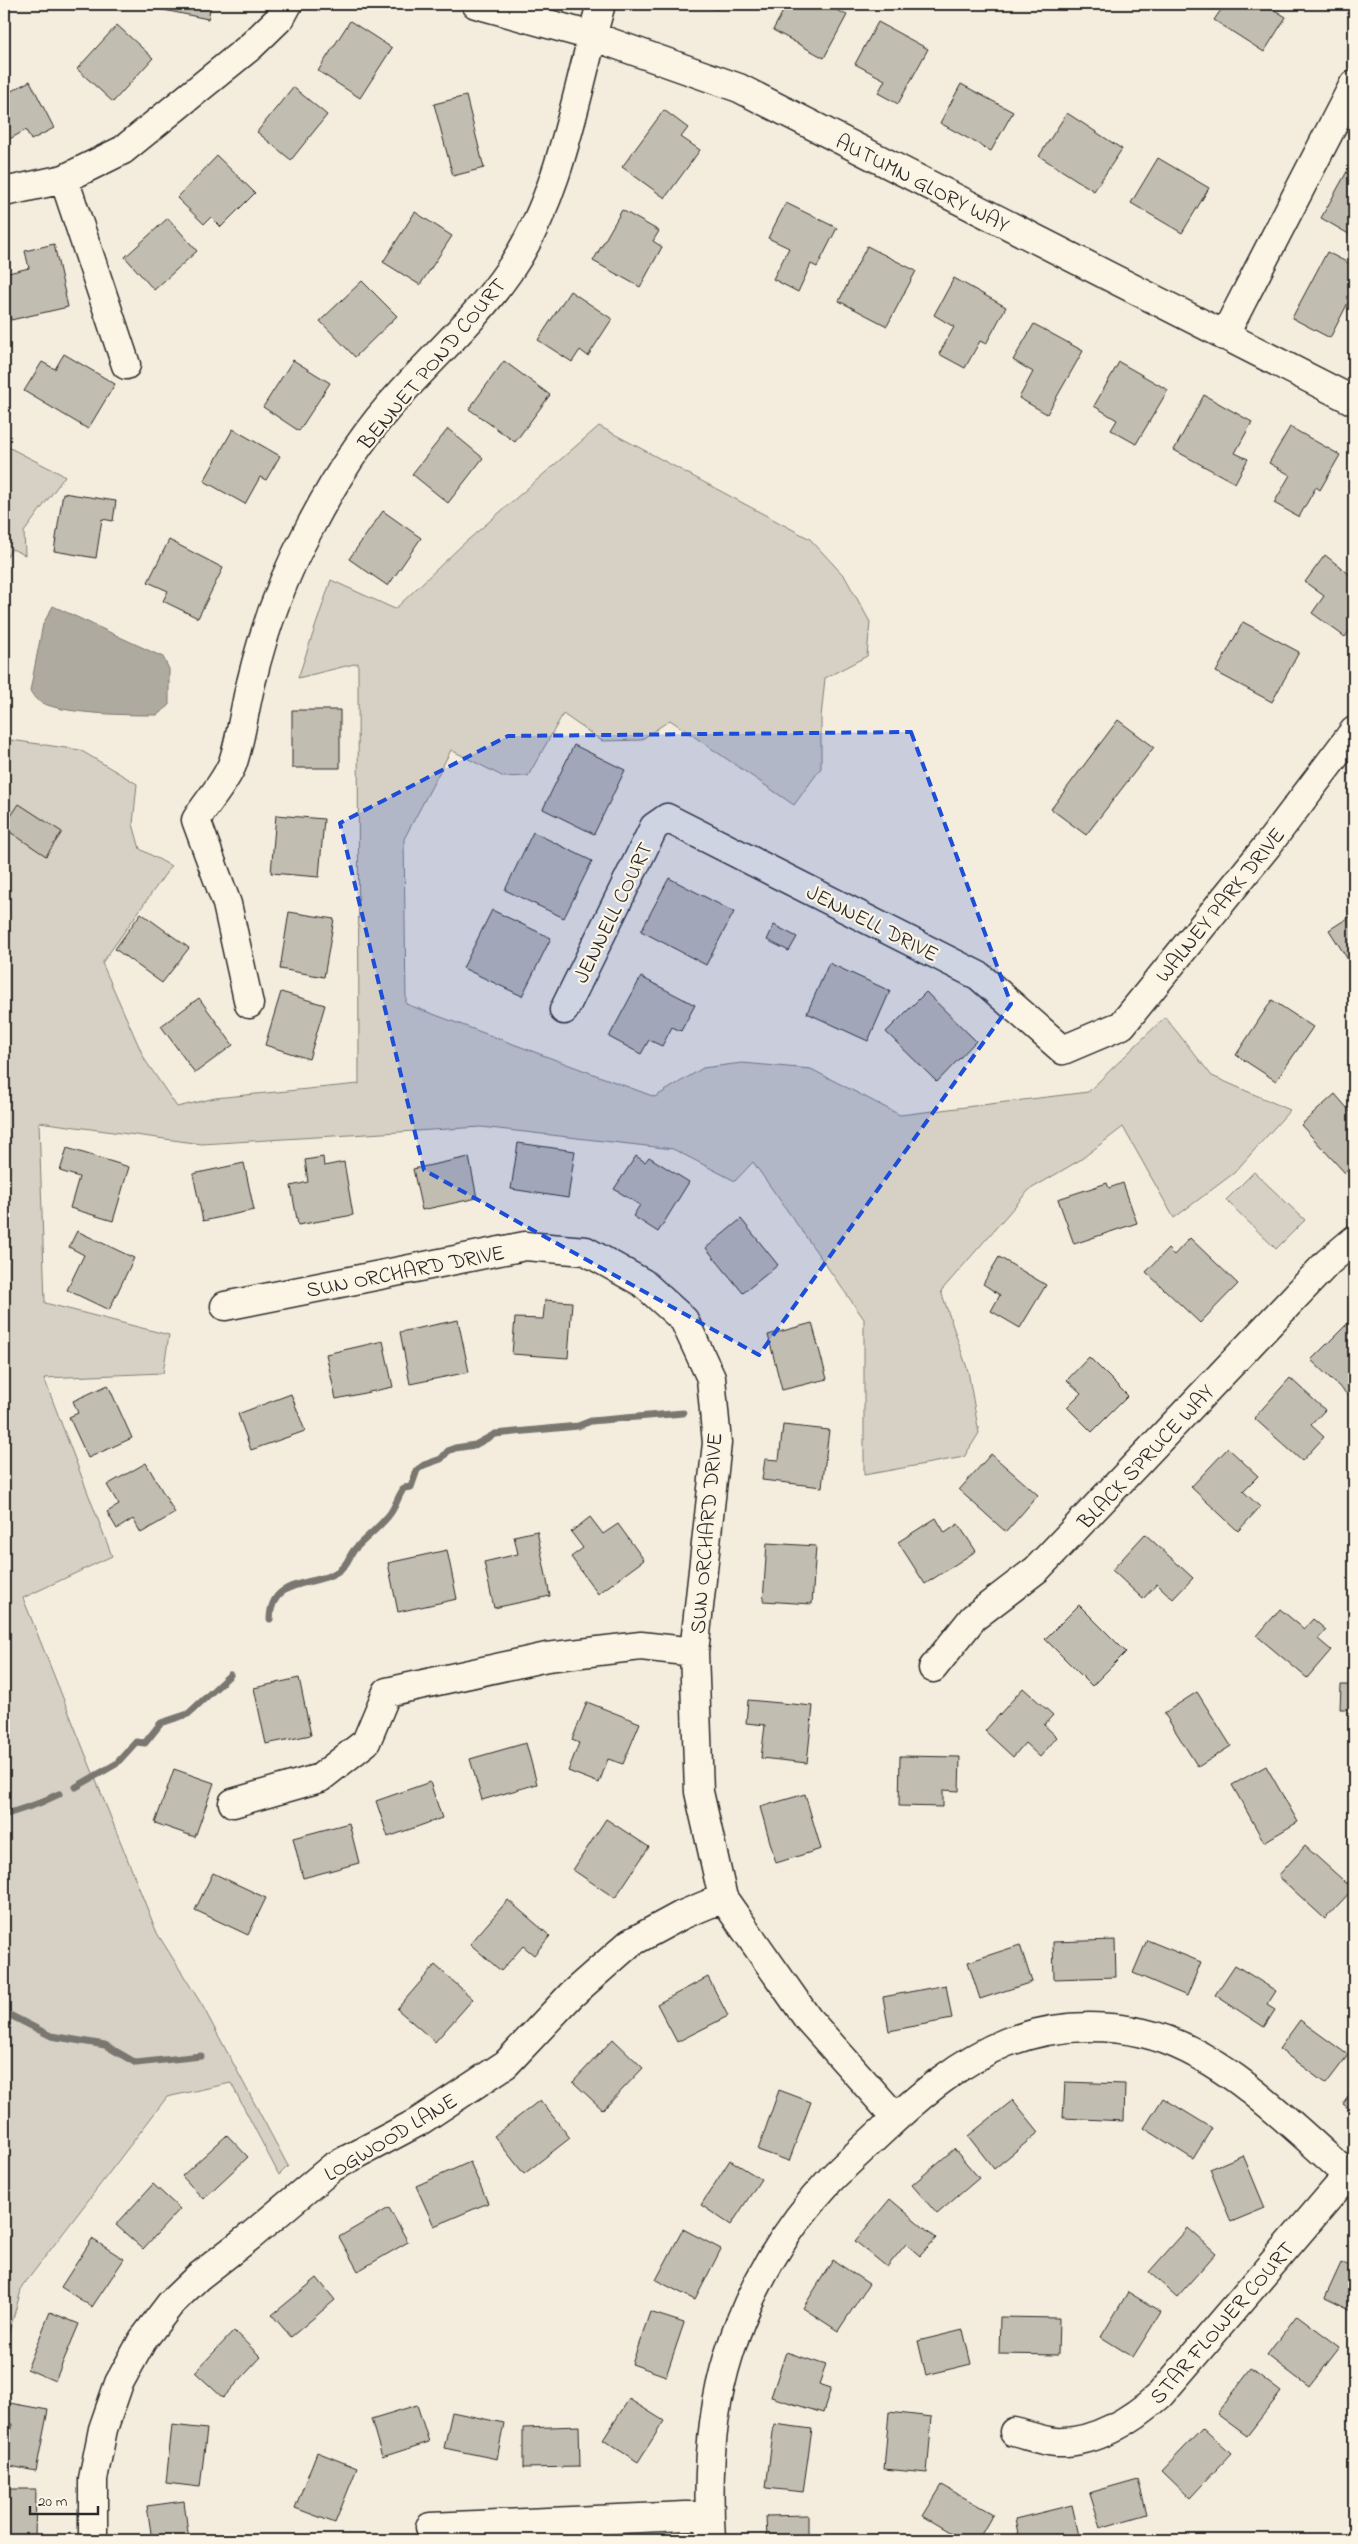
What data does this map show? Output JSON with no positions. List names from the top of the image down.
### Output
{
  "streets": {
    "street": [
      "AUTUMN GLORY WAY",
      "BENNET POND COURT",
      "WALNEY PARK DRIVE",
      "JENNELL COURT",
      "JENNELL DRIVE",
      "SUN ORCHARD DRIVE",
      "BLACK SPRUCE WAY",
      "LOGWOOD LANE",
      "STAR FLOWER COURT"
    ]
  },
  "crossings": [
    ["AUTUMN GLORY WAY", "BENNET POND COURT"],
    ["WALNEY PARK DRIVE", "JENNELL DRIVE"],
    ["JENNELL COURT", "JENNELL DRIVE"],
    ["SUN ORCHARD DRIVE", "LOGWOOD LANE"]
  ],
  "scale_bar": "20 m"
}
